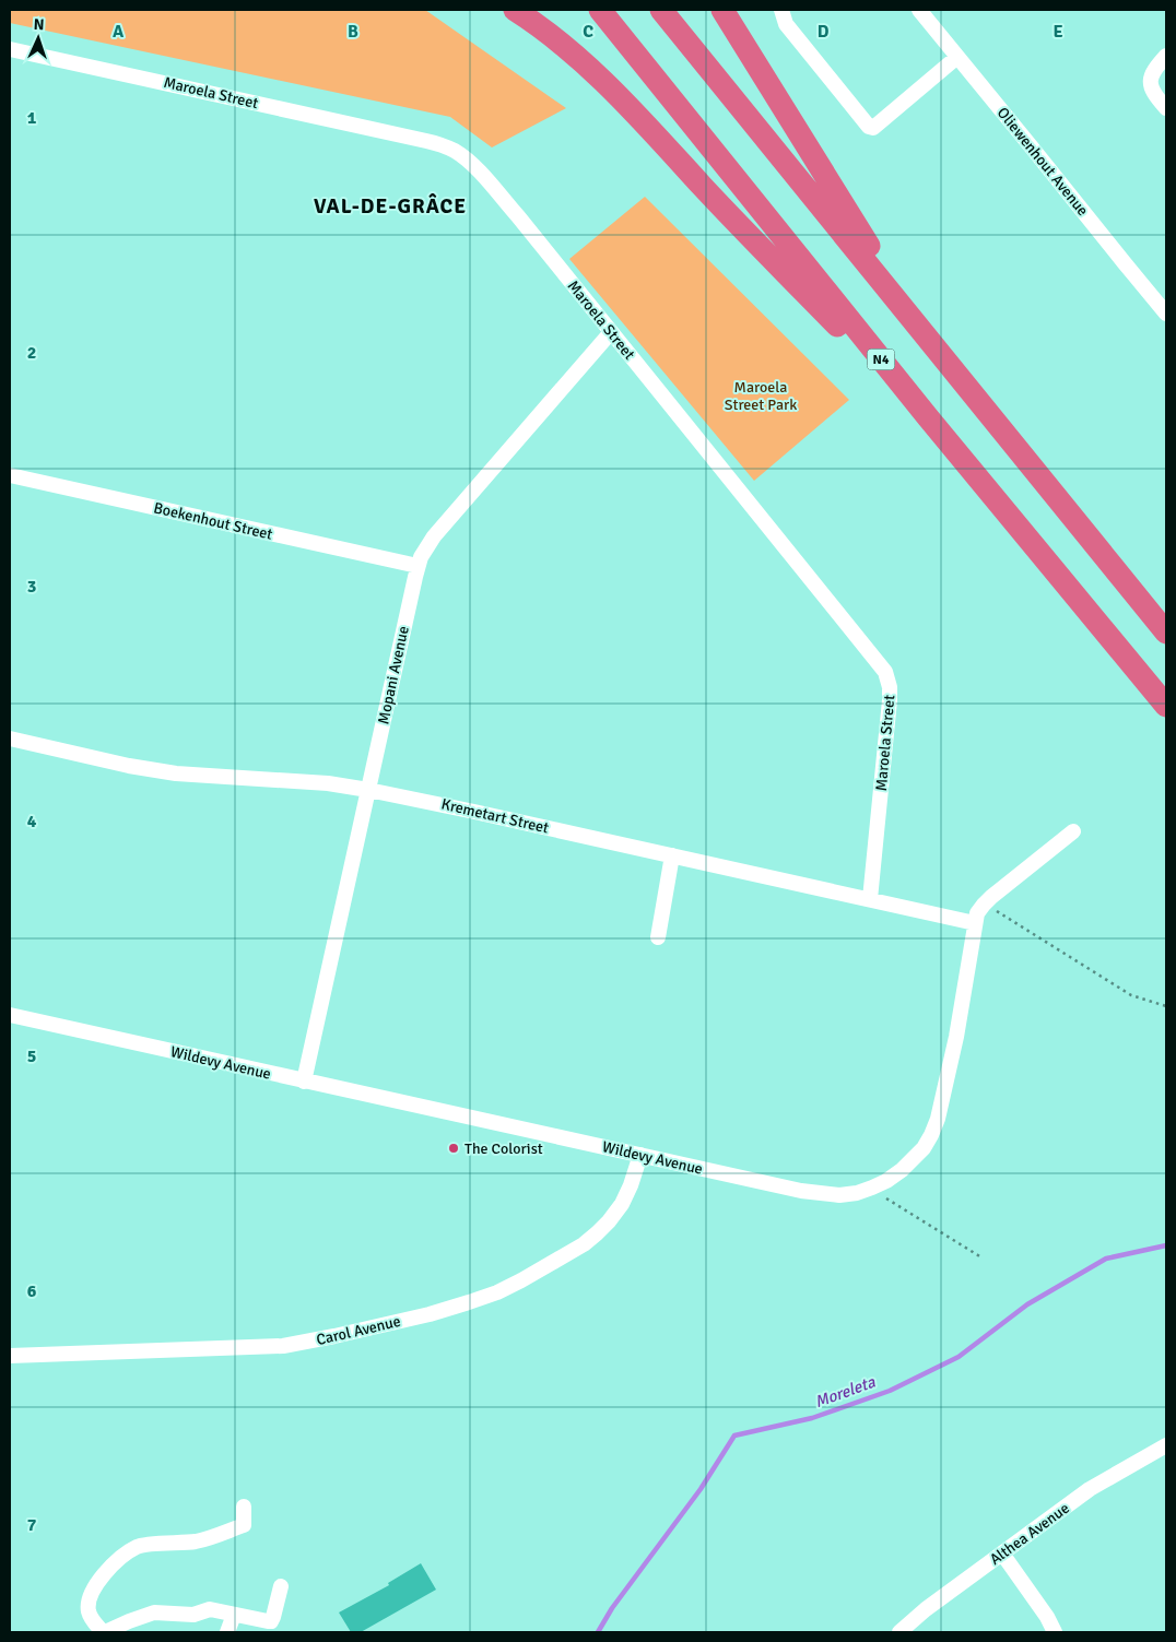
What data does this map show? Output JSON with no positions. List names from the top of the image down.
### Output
{
  "streets": {
    "highway": ["N4"],
    "street": [
      "Maroela Street",
      "Oliewenhout Avenue",
      "Boekenhout Street",
      "Mopani Avenue",
      "Kremetart Street",
      "Wildevy Avenue",
      "Carol Avenue",
      "Althea Avenue"
    ]
  },
  "crossings": [
    ["Maroela Street", "Mopani Avenue"],
    ["Maroela Street", "Kremetart Street"],
    ["Boekenhout Street", "Mopani Avenue"],
    ["Mopani Avenue", "Kremetart Street"],
    ["Mopani Avenue", "Wildevy Avenue"],
    ["Kremetart Street", "Wildevy Avenue"],
    ["Wildevy Avenue", "Carol Avenue"]
  ],
  "districts": ["VAL-DE-GRÂCE"],
  "water": ["Moreleta"],
  "parks": ["Maroela Street Park"],
  "places": ["The Colorist"],
  "north": "top",
  "grid": {
    "columns": [
      "A",
      "B",
      "C",
      "D",
      "E"
    ],
    "rows": [
      "1",
      "2",
      "3",
      "4",
      "5",
      "6",
      "7"
    ]
  }
}
